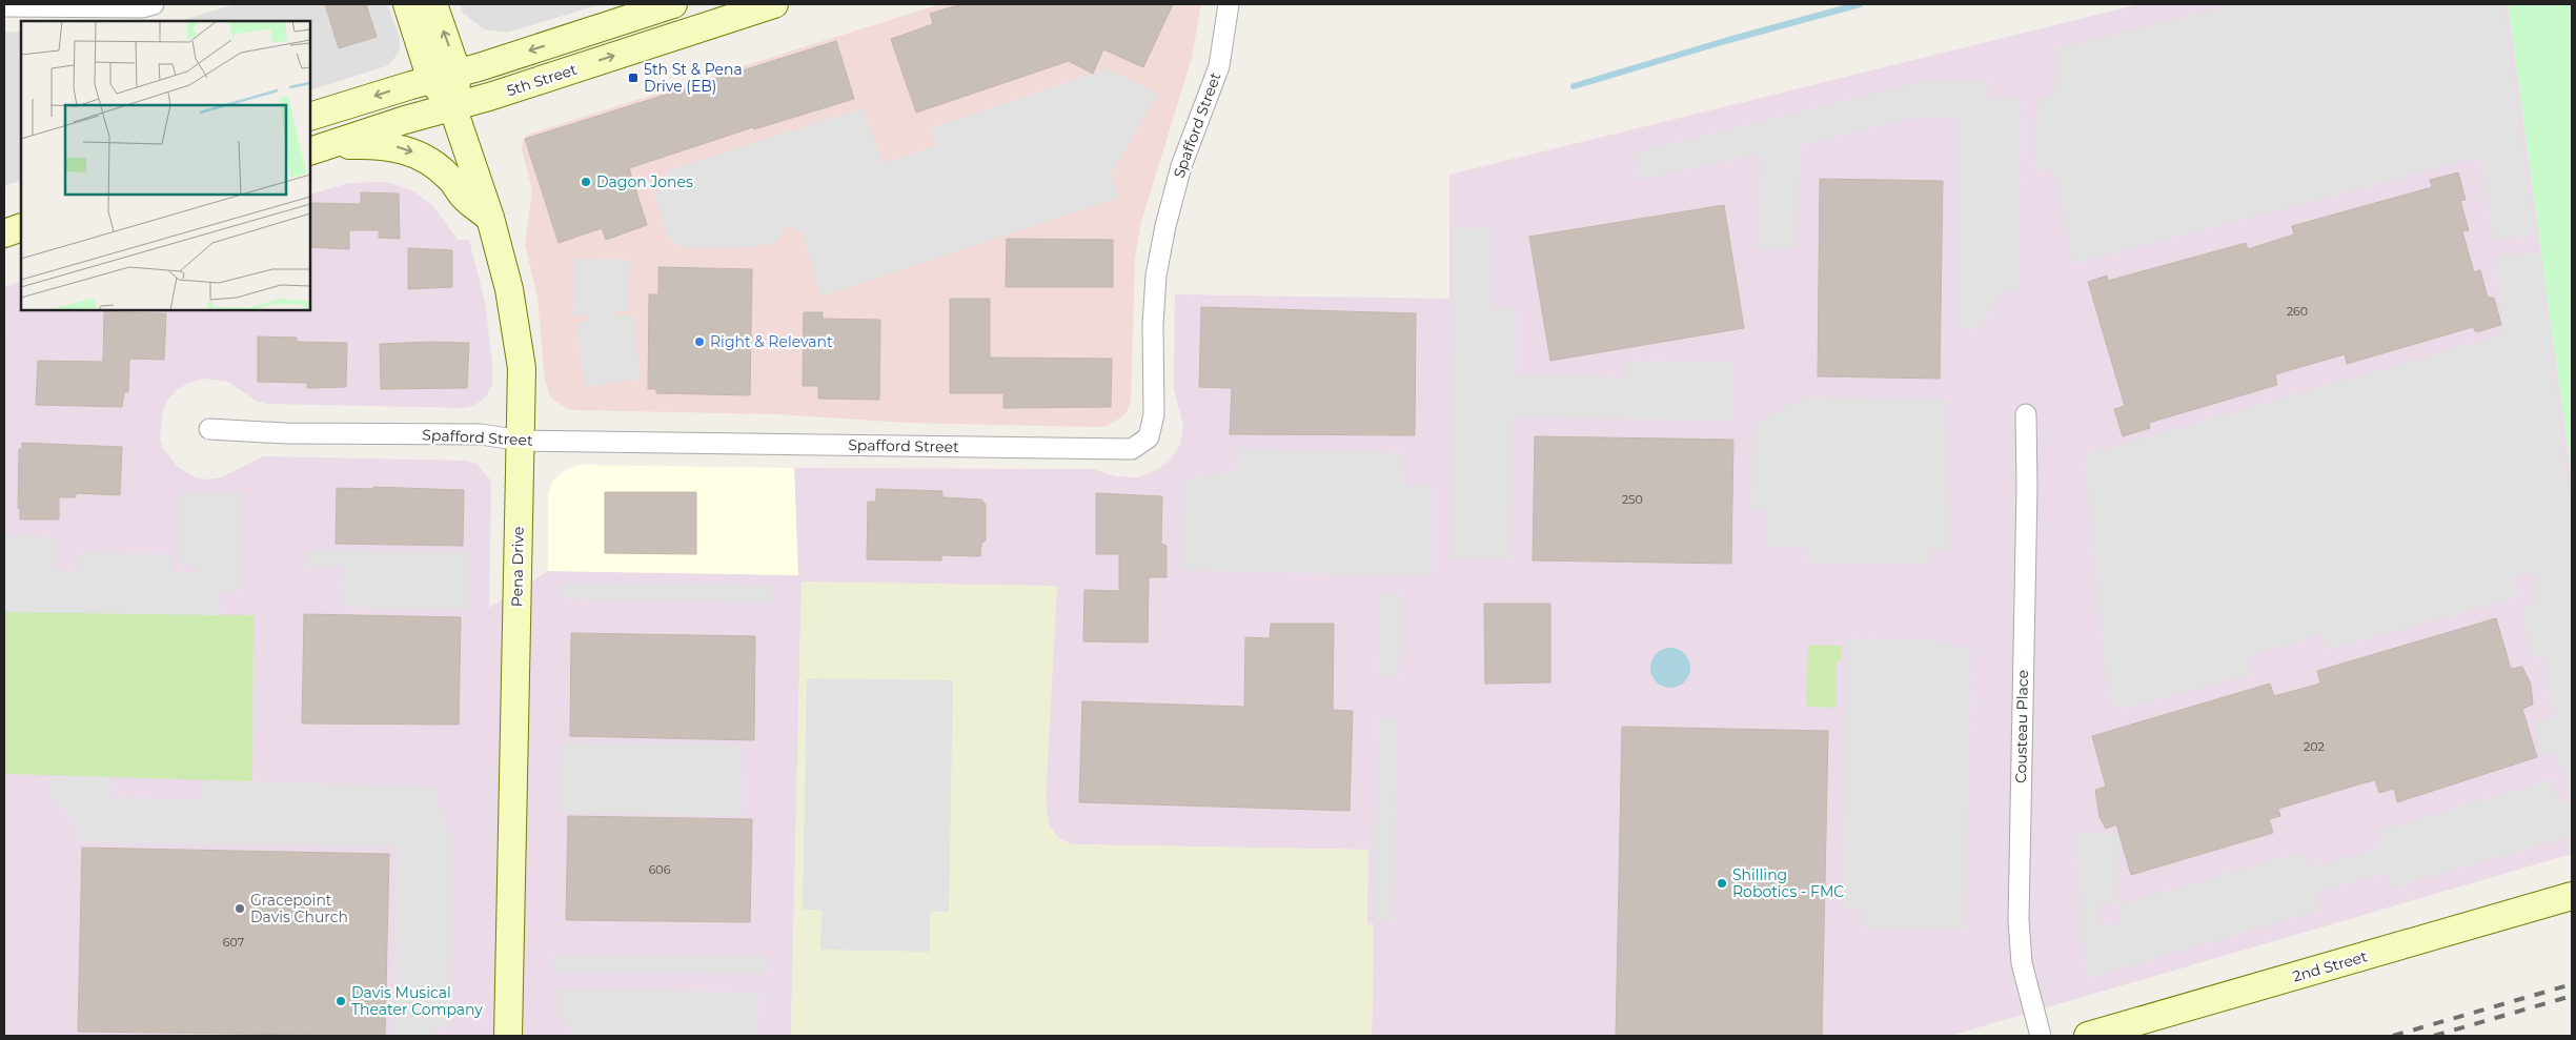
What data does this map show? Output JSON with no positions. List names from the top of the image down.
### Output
{
  "streets": {
    "street": [
      "5th Street",
      "Spafford Street",
      "Pena Drive",
      "Cousteau Place",
      "2nd Street"
    ]
  },
  "crossings": [
    ["5th Street", "Pena Drive"],
    ["Spafford Street", "Pena Drive"]
  ],
  "places": {
    "transit": ["5th St & Pena Drive (EB)"],
    "other": [
      "Dagon Jones",
      "Right & Relevant",
      "Shilling Robotics - FMC",
      "Gracepoint Davis Church",
      "Davis Musical Theater Company"
    ]
  },
  "house_numbers": [
    "260",
    "250",
    "202",
    "606",
    "607"
  ]
}
